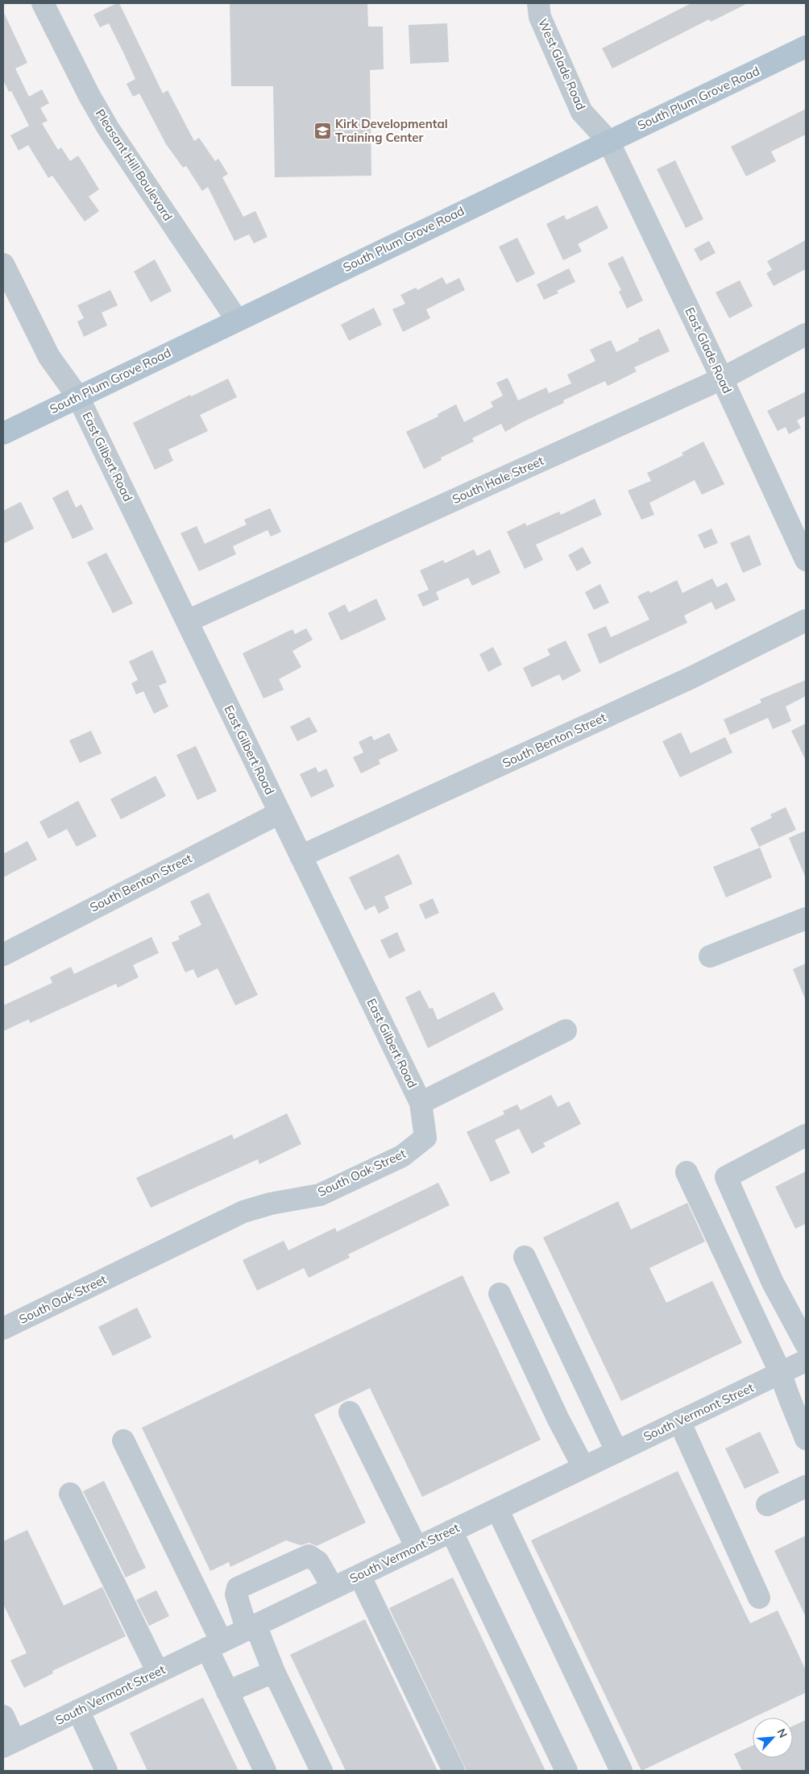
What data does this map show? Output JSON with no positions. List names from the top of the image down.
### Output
{
  "streets": {
    "main road": ["South Plum Grove Road"],
    "street": [
      "West Glade Road",
      "Pleasant Hill Boulevard",
      "East Glade Road",
      "East Gilbert Road",
      "South Hale Street",
      "South Benton Street",
      "South Oak Street",
      "South Vermont Street"
    ]
  },
  "crossings": [
    ["West Glade Road", "South Plum Grove Road"],
    ["West Glade Road", "East Glade Road"],
    ["South Plum Grove Road", "Pleasant Hill Boulevard"],
    ["South Plum Grove Road", "East Glade Road"],
    ["South Plum Grove Road", "East Gilbert Road"],
    ["East Glade Road", "South Hale Street"],
    ["East Gilbert Road", "South Hale Street"],
    ["East Gilbert Road", "South Benton Street"],
    ["East Gilbert Road", "South Oak Street"]
  ],
  "places": {
    "school or university": ["Kirk Developmental Training Center"]
  },
  "north": "top right"
}
